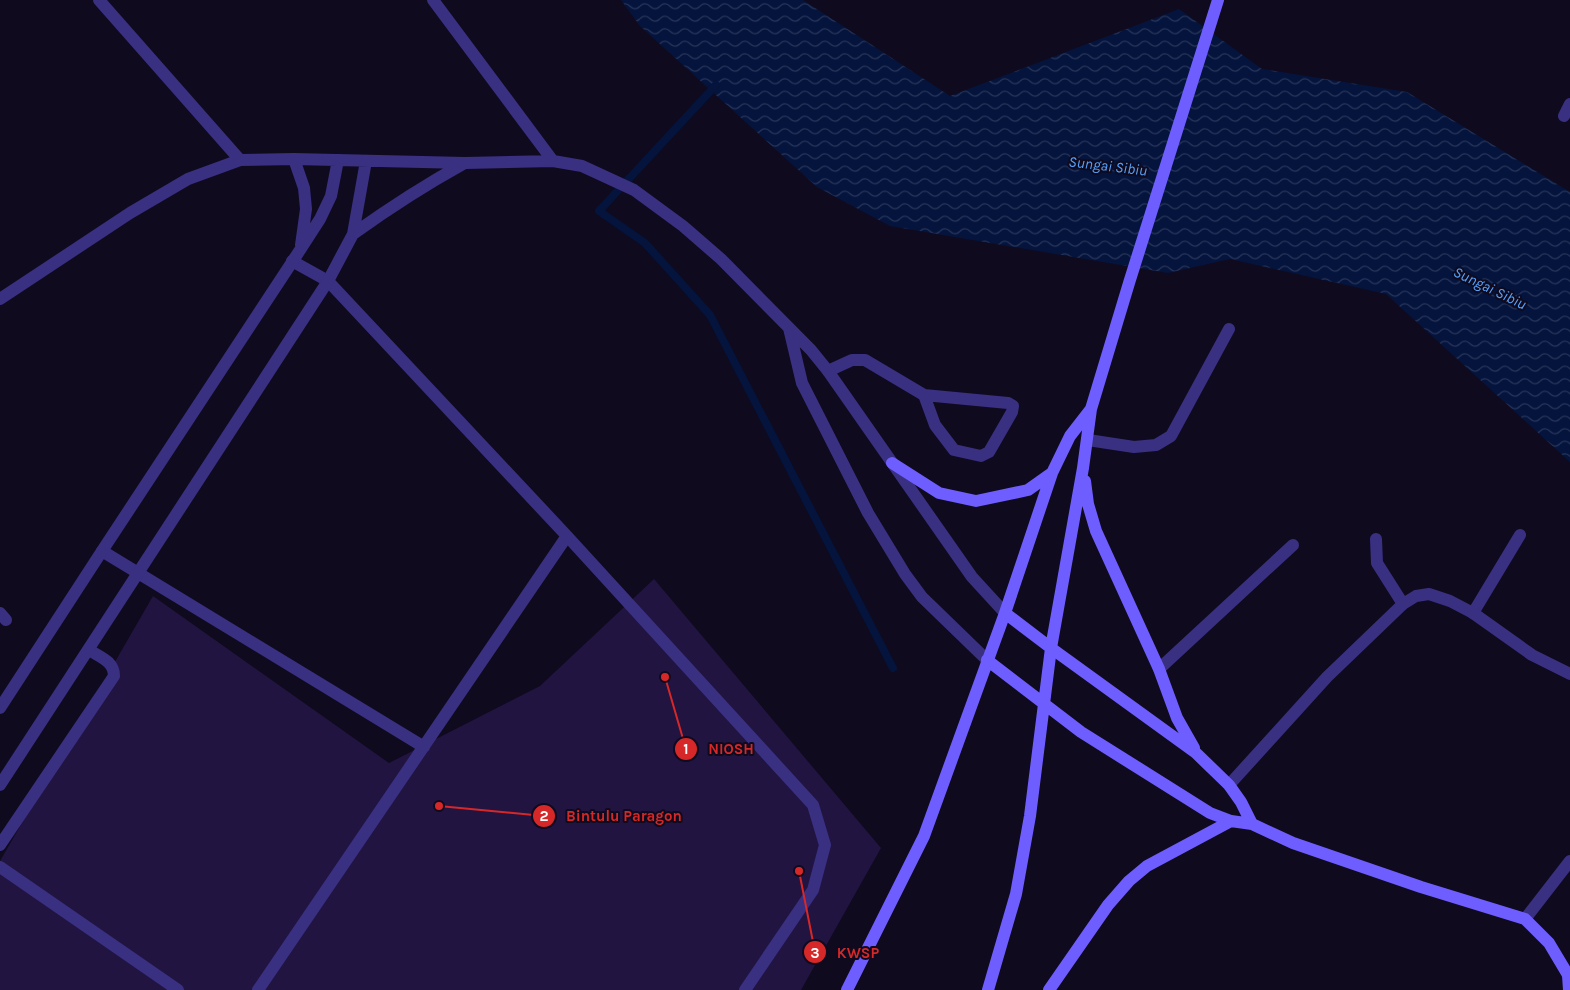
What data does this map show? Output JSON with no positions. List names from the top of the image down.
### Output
{
  "water": ["Sungai Sibiu"],
  "places": ["NIOSH", "Bintulu Paragon", "KWSP"]
}
